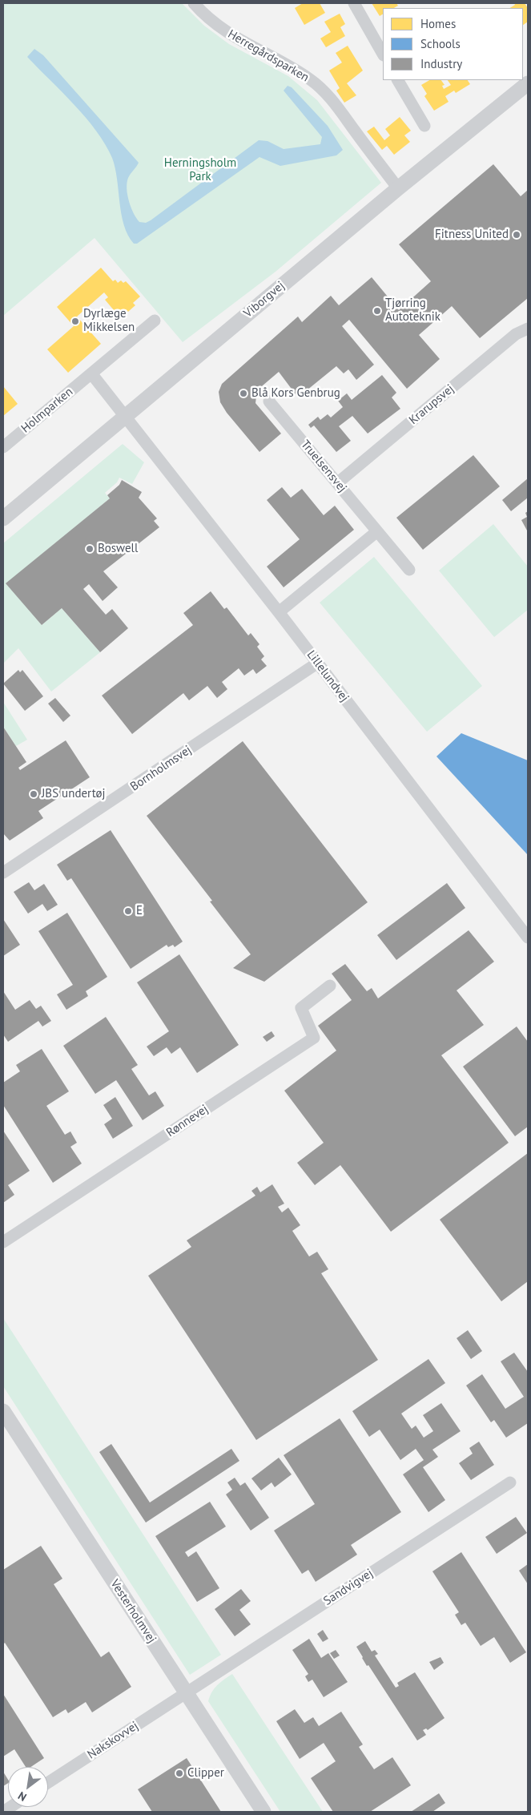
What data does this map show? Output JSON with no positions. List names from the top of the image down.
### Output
{
  "streets": {
    "street": [
      "Herregårdsparken",
      "Viborgvej",
      "Krarupsvej",
      "Holmparken",
      "Truelsensvej",
      "Lillelundvej",
      "Bornholmsvej",
      "Rønnevej",
      "Sandvigvej",
      "Vesterholmvej",
      "Nakskovvej"
    ]
  },
  "crossings": [
    ["Herregårdsparken", "Viborgvej"],
    ["Viborgvej", "Lillelundvej"],
    ["Krarupsvej", "Truelsensvej"],
    ["Lillelundvej", "Bornholmsvej"],
    ["Sandvigvej", "Vesterholmvej"],
    ["Sandvigvej", "Nakskovvej"],
    ["Vesterholmvej", "Nakskovvej"]
  ],
  "parks": ["Herningsholm Park"],
  "places": [
    "Fitness United",
    "Tjørring Autoteknik",
    "Dyrlæge Mikkelsen",
    "Blå Kors Genbrug",
    "Boswell",
    "JBS undertøj",
    "E",
    "Clipper"
  ],
  "legend": ["Homes", "Schools", "Industry"],
  "north": "bottom left"
}
